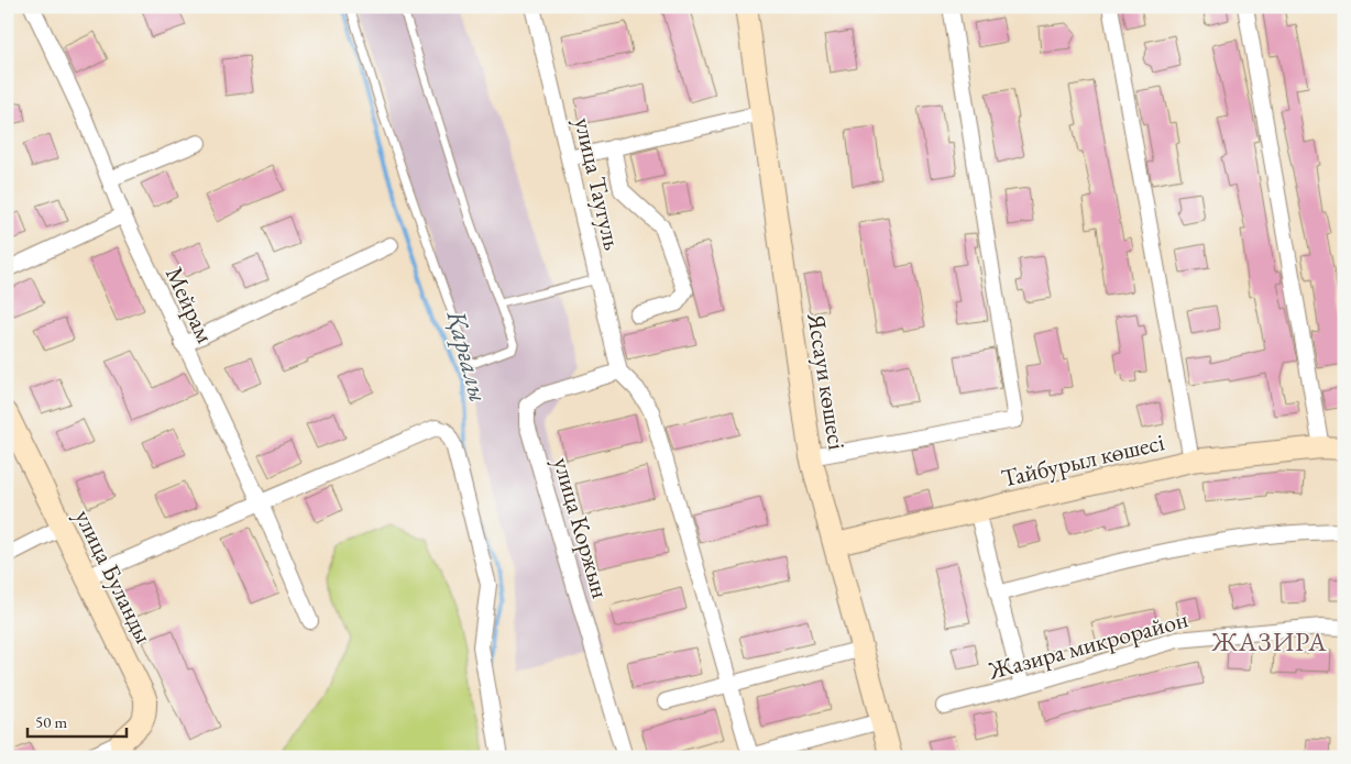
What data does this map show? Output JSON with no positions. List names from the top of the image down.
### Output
{
  "streets": {
    "street": [
      "улица Таугуль",
      "Мейрам",
      "Яссауи көшесі",
      "Тайбурыл көшесі",
      "улица Коржын",
      "улица Буланды",
      "Жазира микрорайон"
    ]
  },
  "crossings": [
    ["улица Таугуль", "улица Коржын"],
    ["Яссауи көшесі", "Тайбурыл көшесі"]
  ],
  "districts": ["ЖАЗИРА"],
  "water": ["Қарғалы"],
  "scale_bar": "50 m"
}
